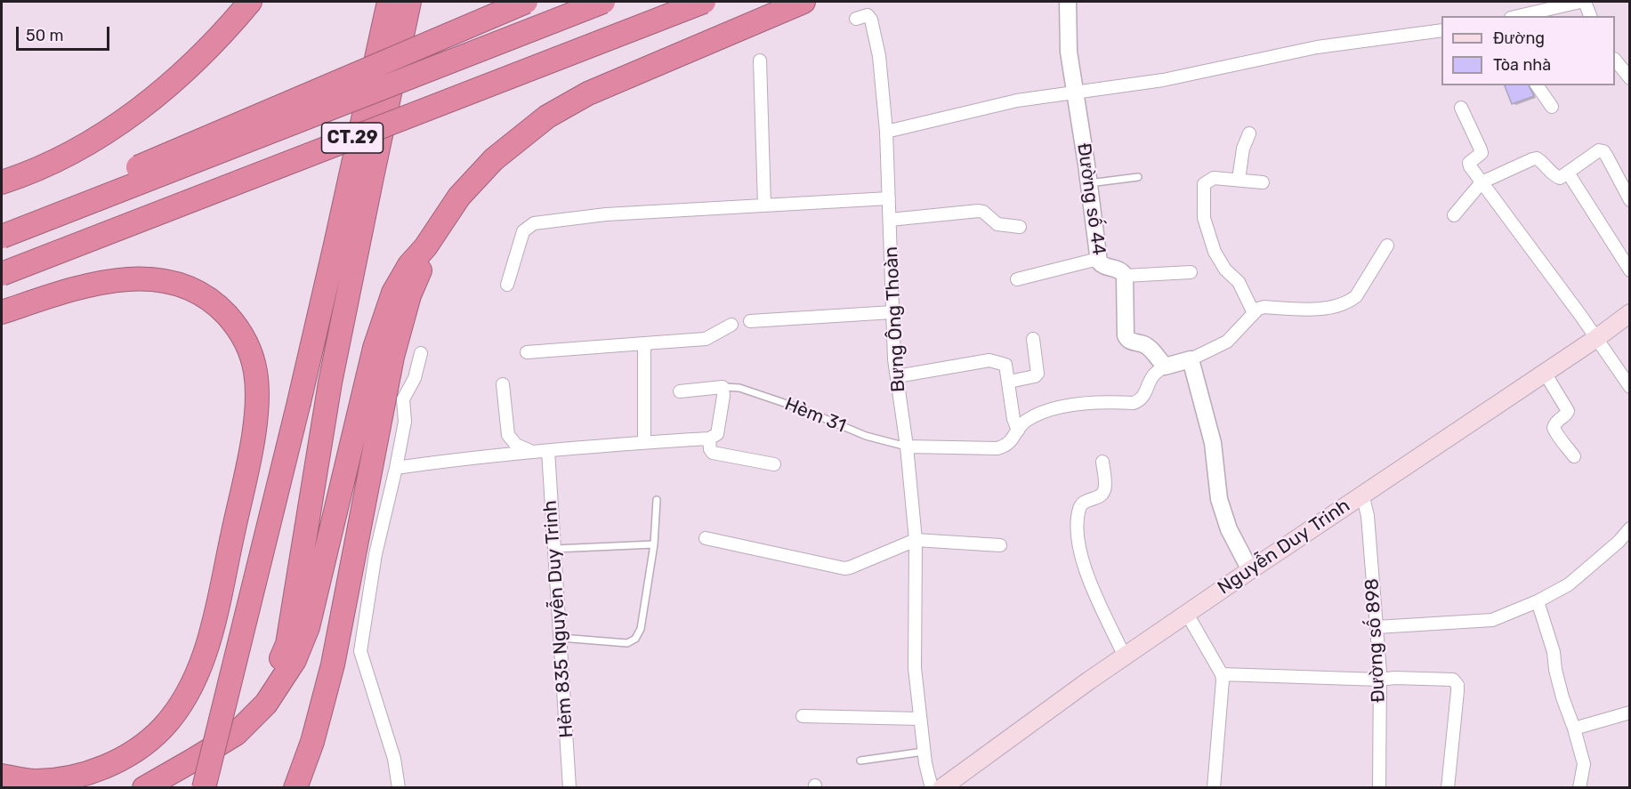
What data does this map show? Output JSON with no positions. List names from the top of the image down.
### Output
{
  "streets": {
    "highway": ["CT.29"],
    "main road": ["Nguyễn Duy Trinh"],
    "street": [
      "Đường số 44",
      "Bưng Ông Thoàn",
      "Hẻm 835 Nguyễn Duy Trinh",
      "Đường số 898"
    ],
    "lane": ["Hèm 31"]
  },
  "crossings": [
    ["Bưng Ông Thoàn", "Hèm 31"],
    ["Nguyễn Duy Trinh", "Đường số 898"]
  ],
  "legend": ["Đường", "Tòa nhà"],
  "scale_bar": "50 m"
}
